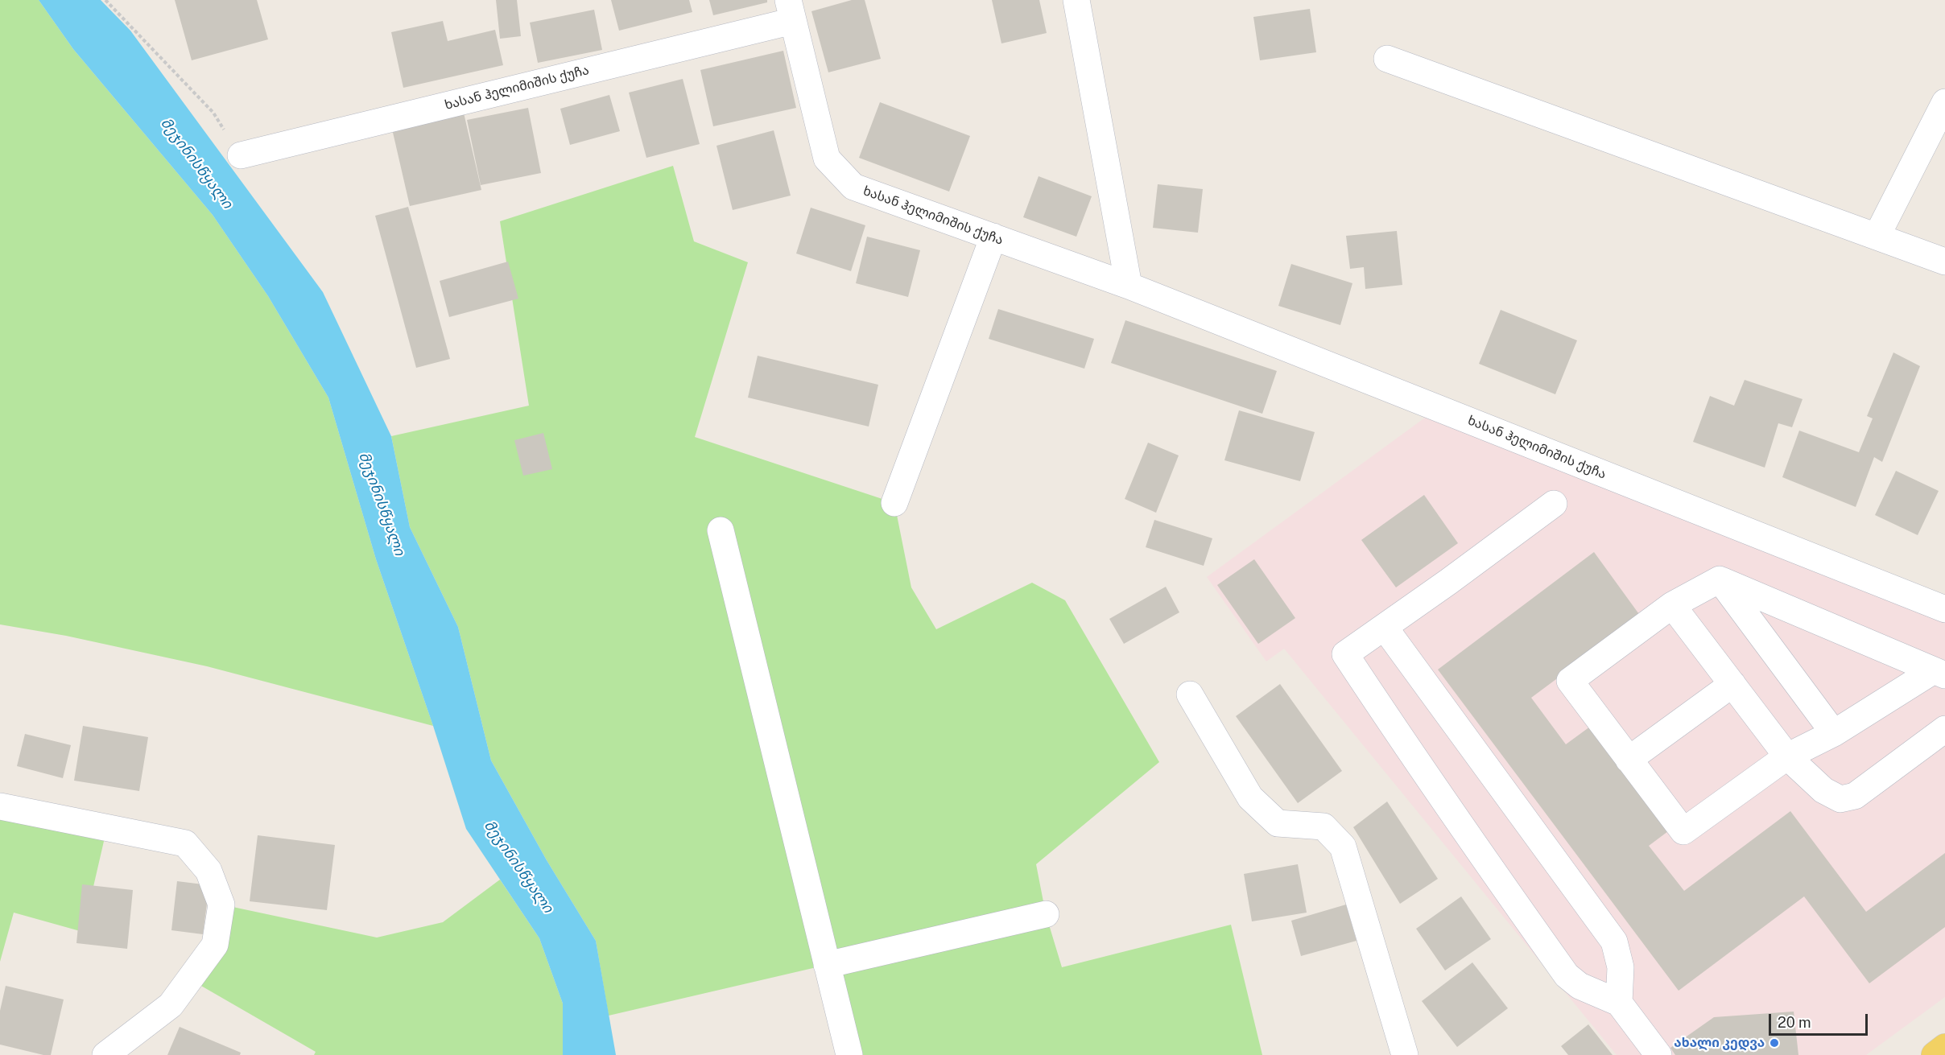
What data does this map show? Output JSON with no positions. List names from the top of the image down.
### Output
{
  "streets": {
    "street": ["ხასან ჰელიმიშის ქუჩა"]
  },
  "water": ["მეჯინისწყალი"],
  "places": ["ახალი კედვა"],
  "scale_bar": "20 m"
}
